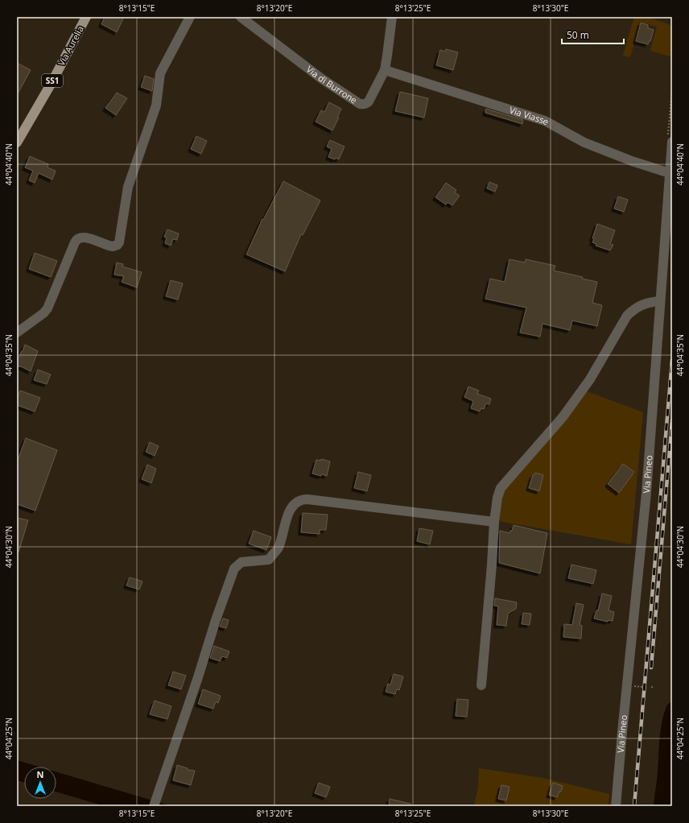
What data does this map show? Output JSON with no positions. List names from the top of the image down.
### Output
{
  "streets": {
    "main road": ["Via Aurelia", "SS1"],
    "street": ["Via di Burrone", "Via Viasse", "Via Pineo"]
  },
  "crossings": [
    ["Via di Burrone", "Via Viasse"],
    ["Via Viasse", "Via Pineo"]
  ],
  "scale_bar": "50 m",
  "north": "top",
  "coordinates": [
    "8°13'15\"E",
    "8°13'20\"E",
    "8°13'25\"E",
    "8°13'30\"E",
    "44°04'40\"N",
    "44°04'35\"N",
    "44°04'30\"N",
    "44°04'25\"N"
  ]
}
